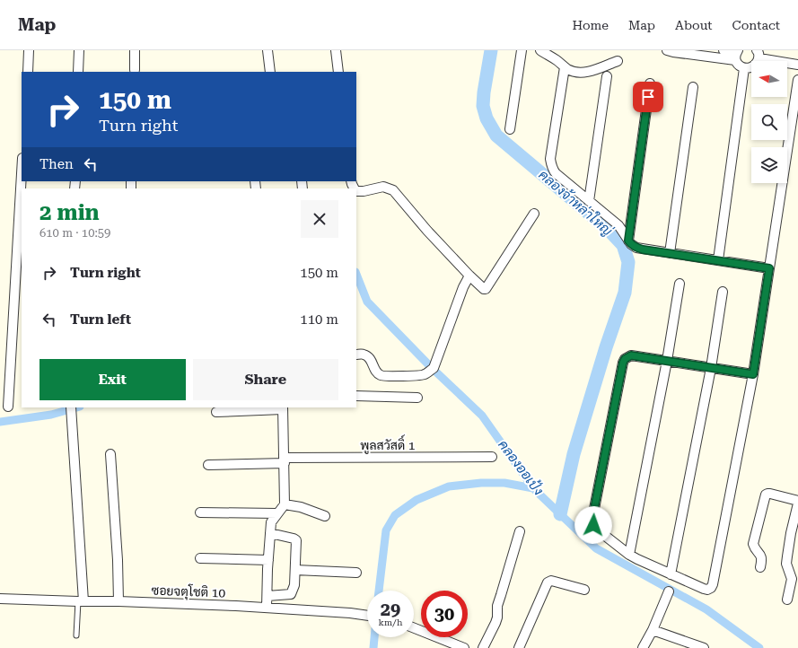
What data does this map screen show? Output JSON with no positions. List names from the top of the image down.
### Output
{
  "streets": {
    "street": ["พูลสวัสดิ์ 1", "ซอยจตุโชติ 10"]
  },
  "water": ["คลองจ้าหล่าใหญ่", "คลองออเป้ง"],
  "north": "left",
  "page": {
    "header": "Map",
    "nav": [
      "Home",
      "Map",
      "About",
      "Contact"
    ],
    "turn": ["150 m", "Turn right"],
    "then": "Then",
    "heading": ["2 min", "610 m · 10:59"],
    "list": [
      {
        "name": "Turn right",
        "value": "150 m"
      },
      {
        "name": "Turn left",
        "value": "110 m"
      }
    ],
    "buttons": ["Exit", "Share"],
    "speed": "29 km/h",
    "limit": "30"
  }
}
